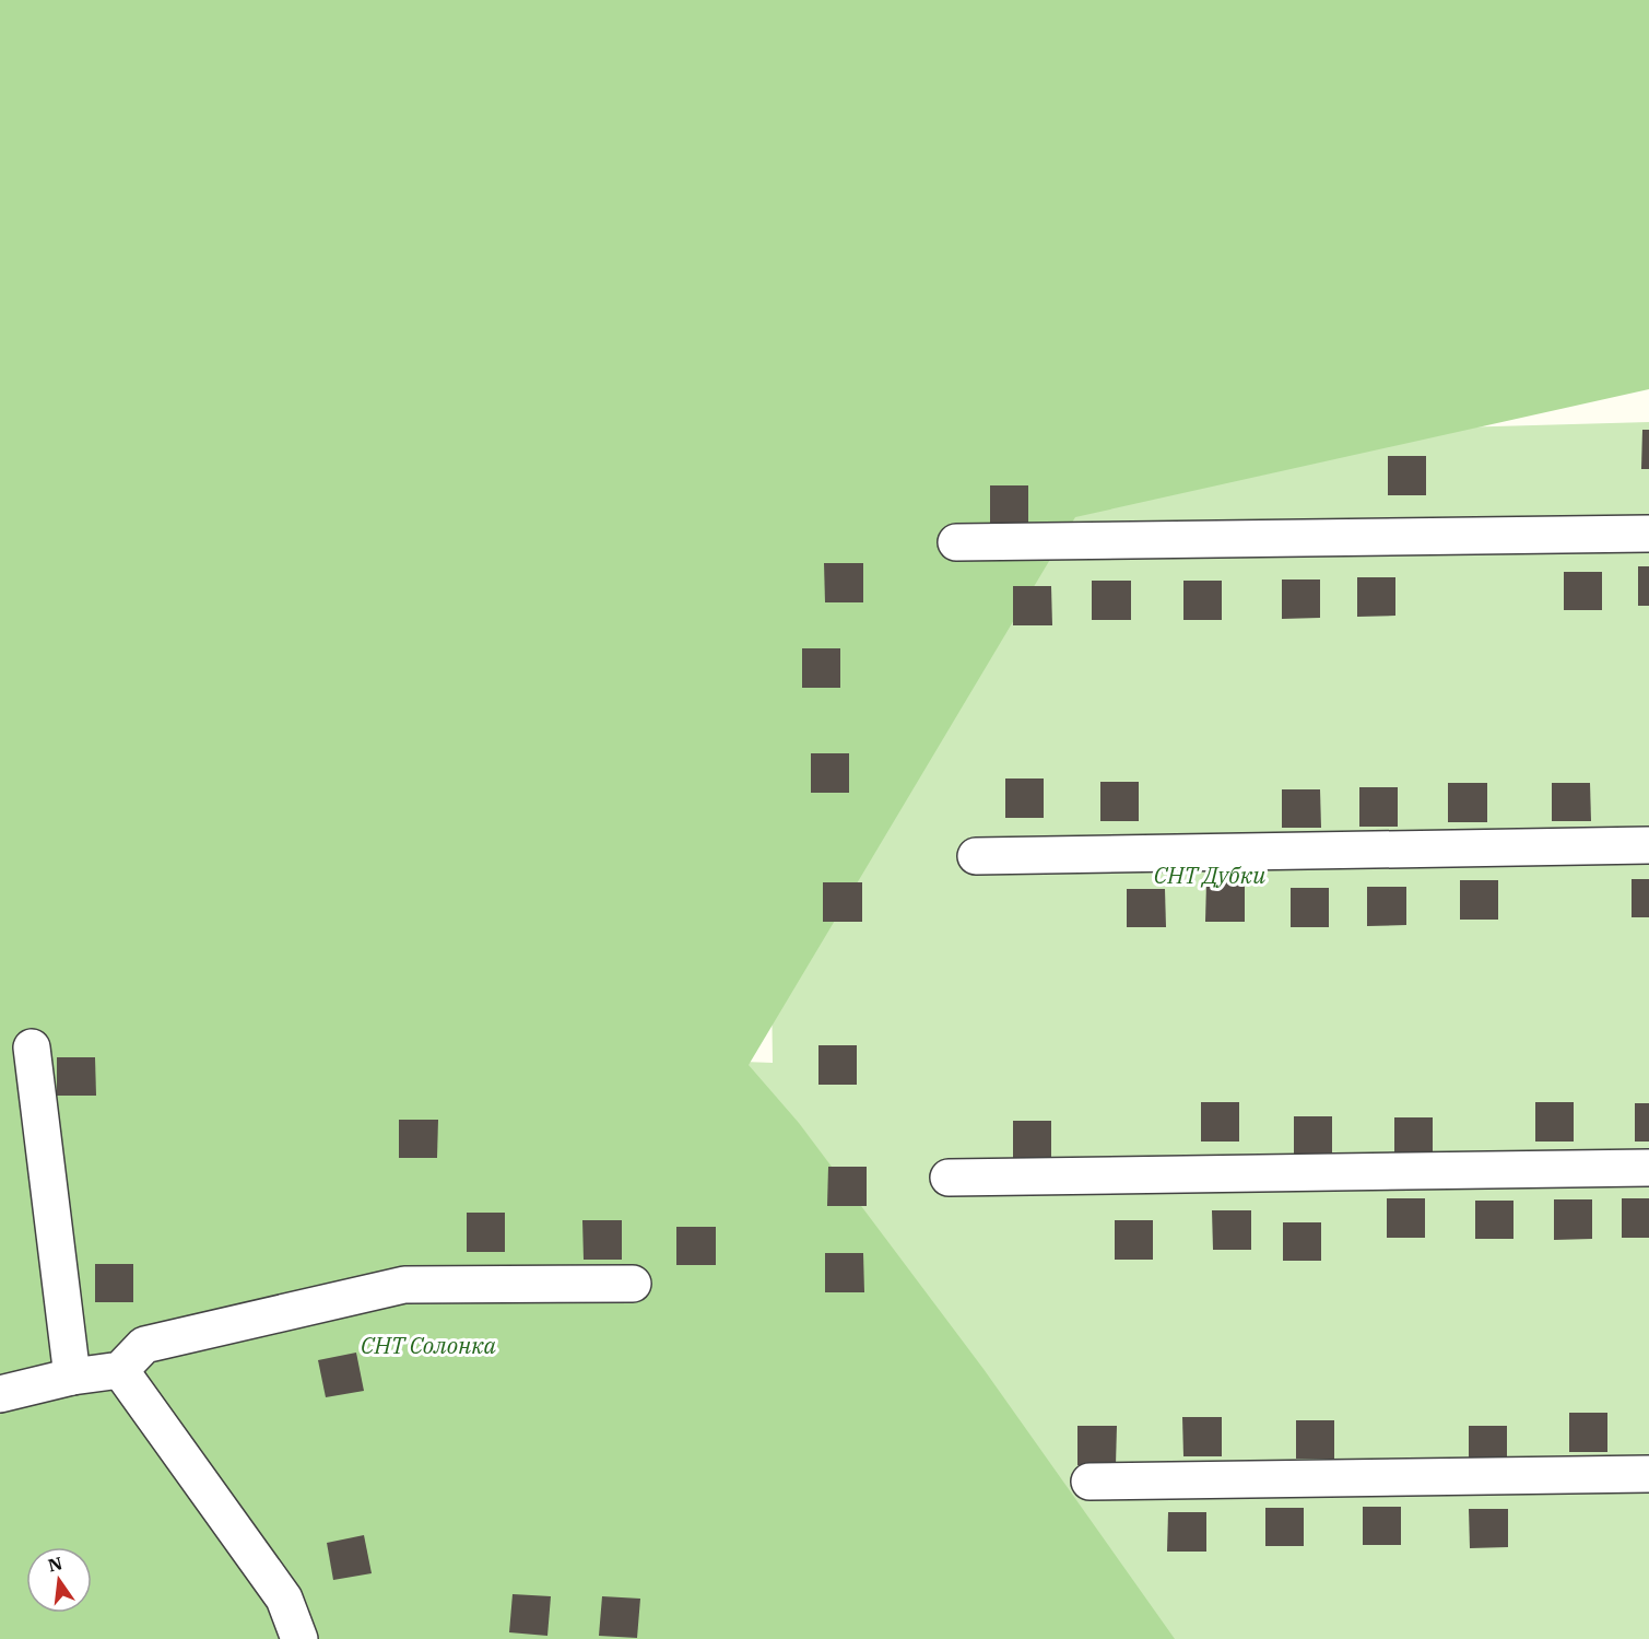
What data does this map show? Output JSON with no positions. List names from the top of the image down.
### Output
{
  "parks": ["СНТ Дубки", "СНТ Солонка"],
  "north": "top"
}
